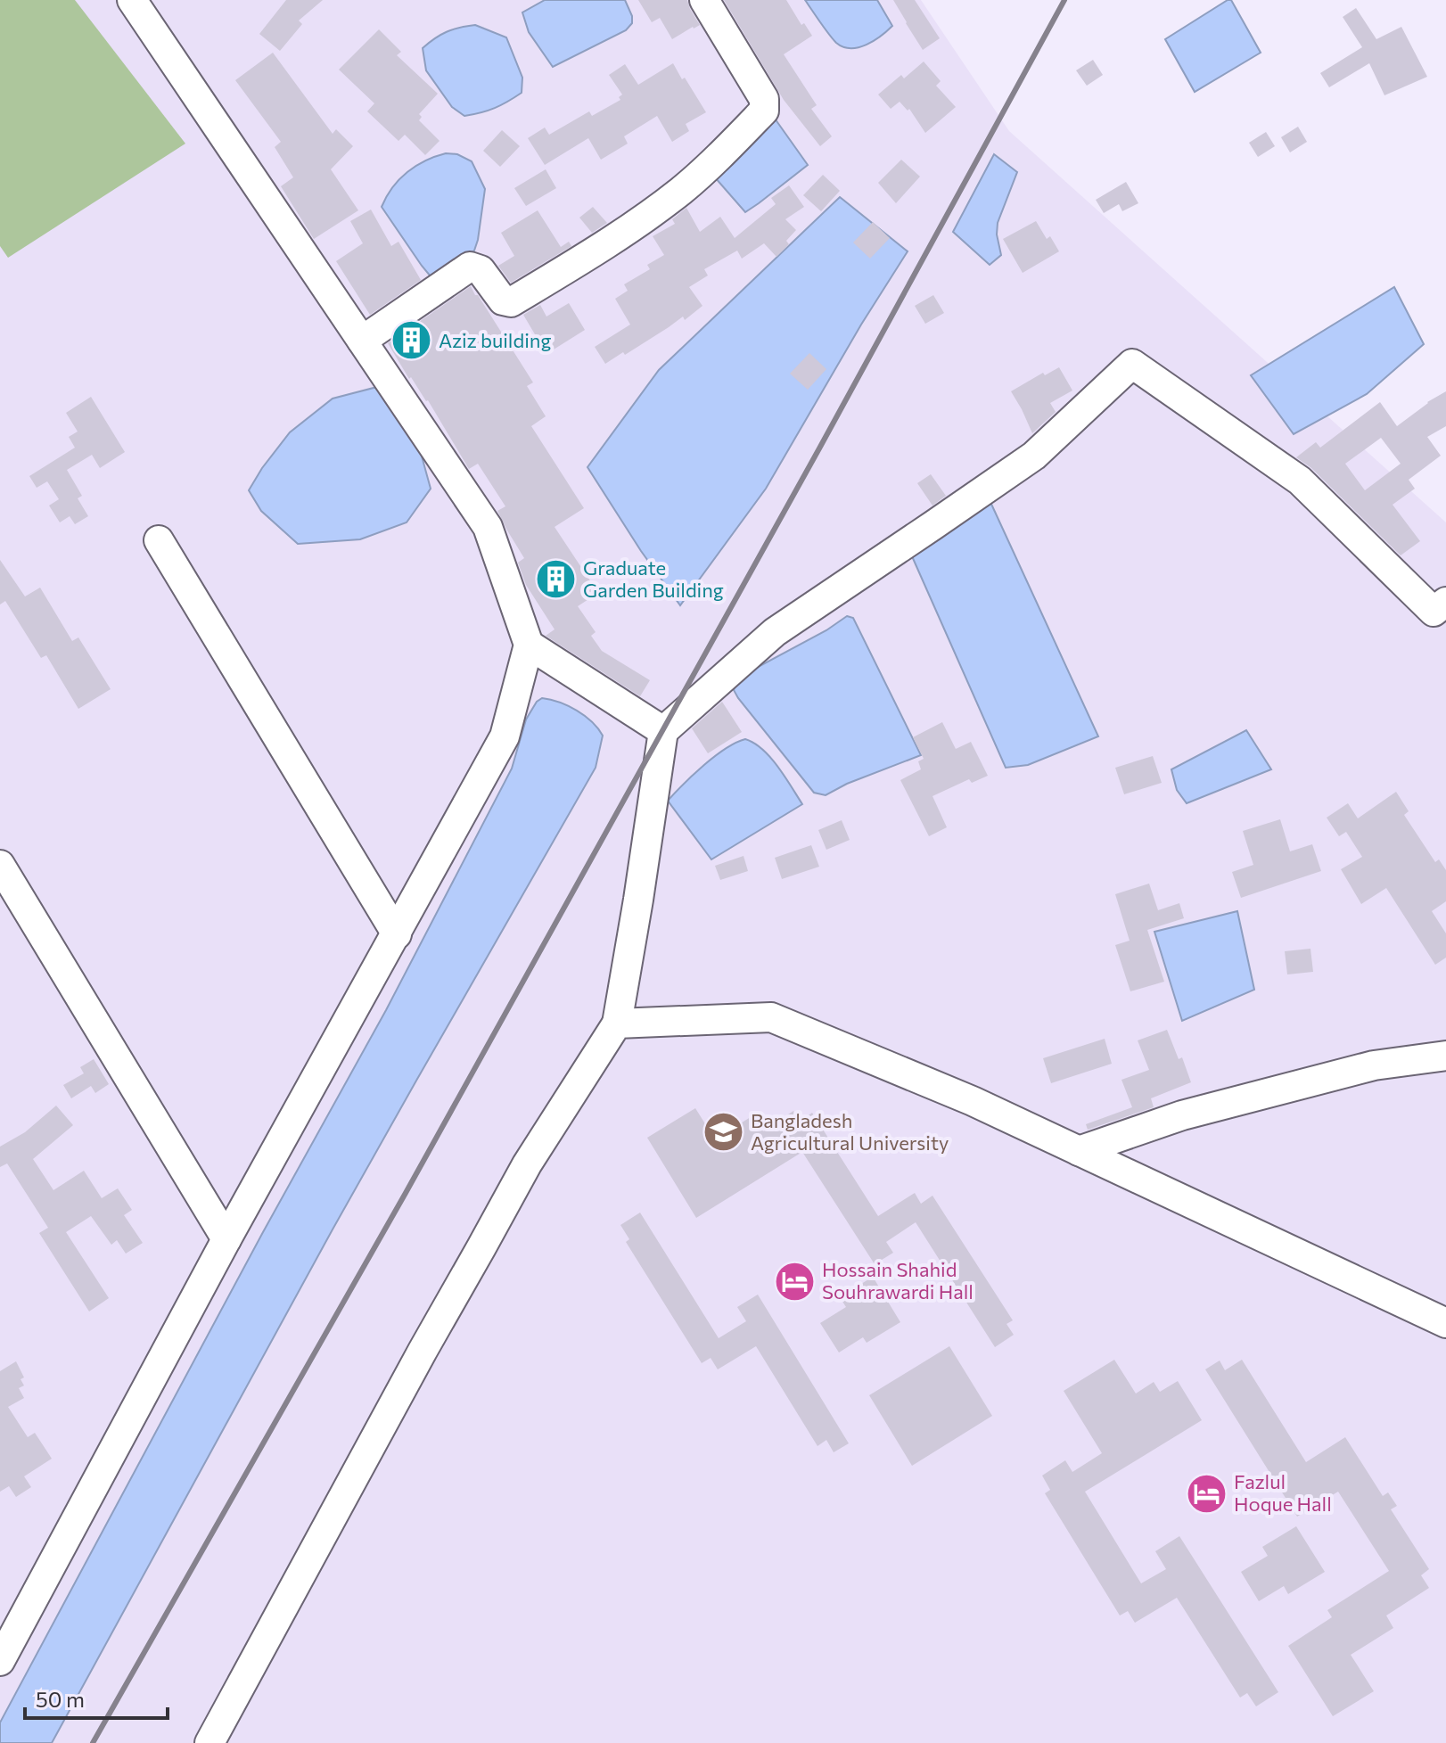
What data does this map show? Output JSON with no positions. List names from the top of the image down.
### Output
{
  "places": {
    "building": ["Aziz building", "Graduate Garden Building"],
    "school or university": ["Bangladesh Agricultural University"],
    "hotel": ["Hossain Shahid Souhrawardi Hall", "Fazlul Hoque Hall"]
  },
  "scale_bar": "50 m"
}
